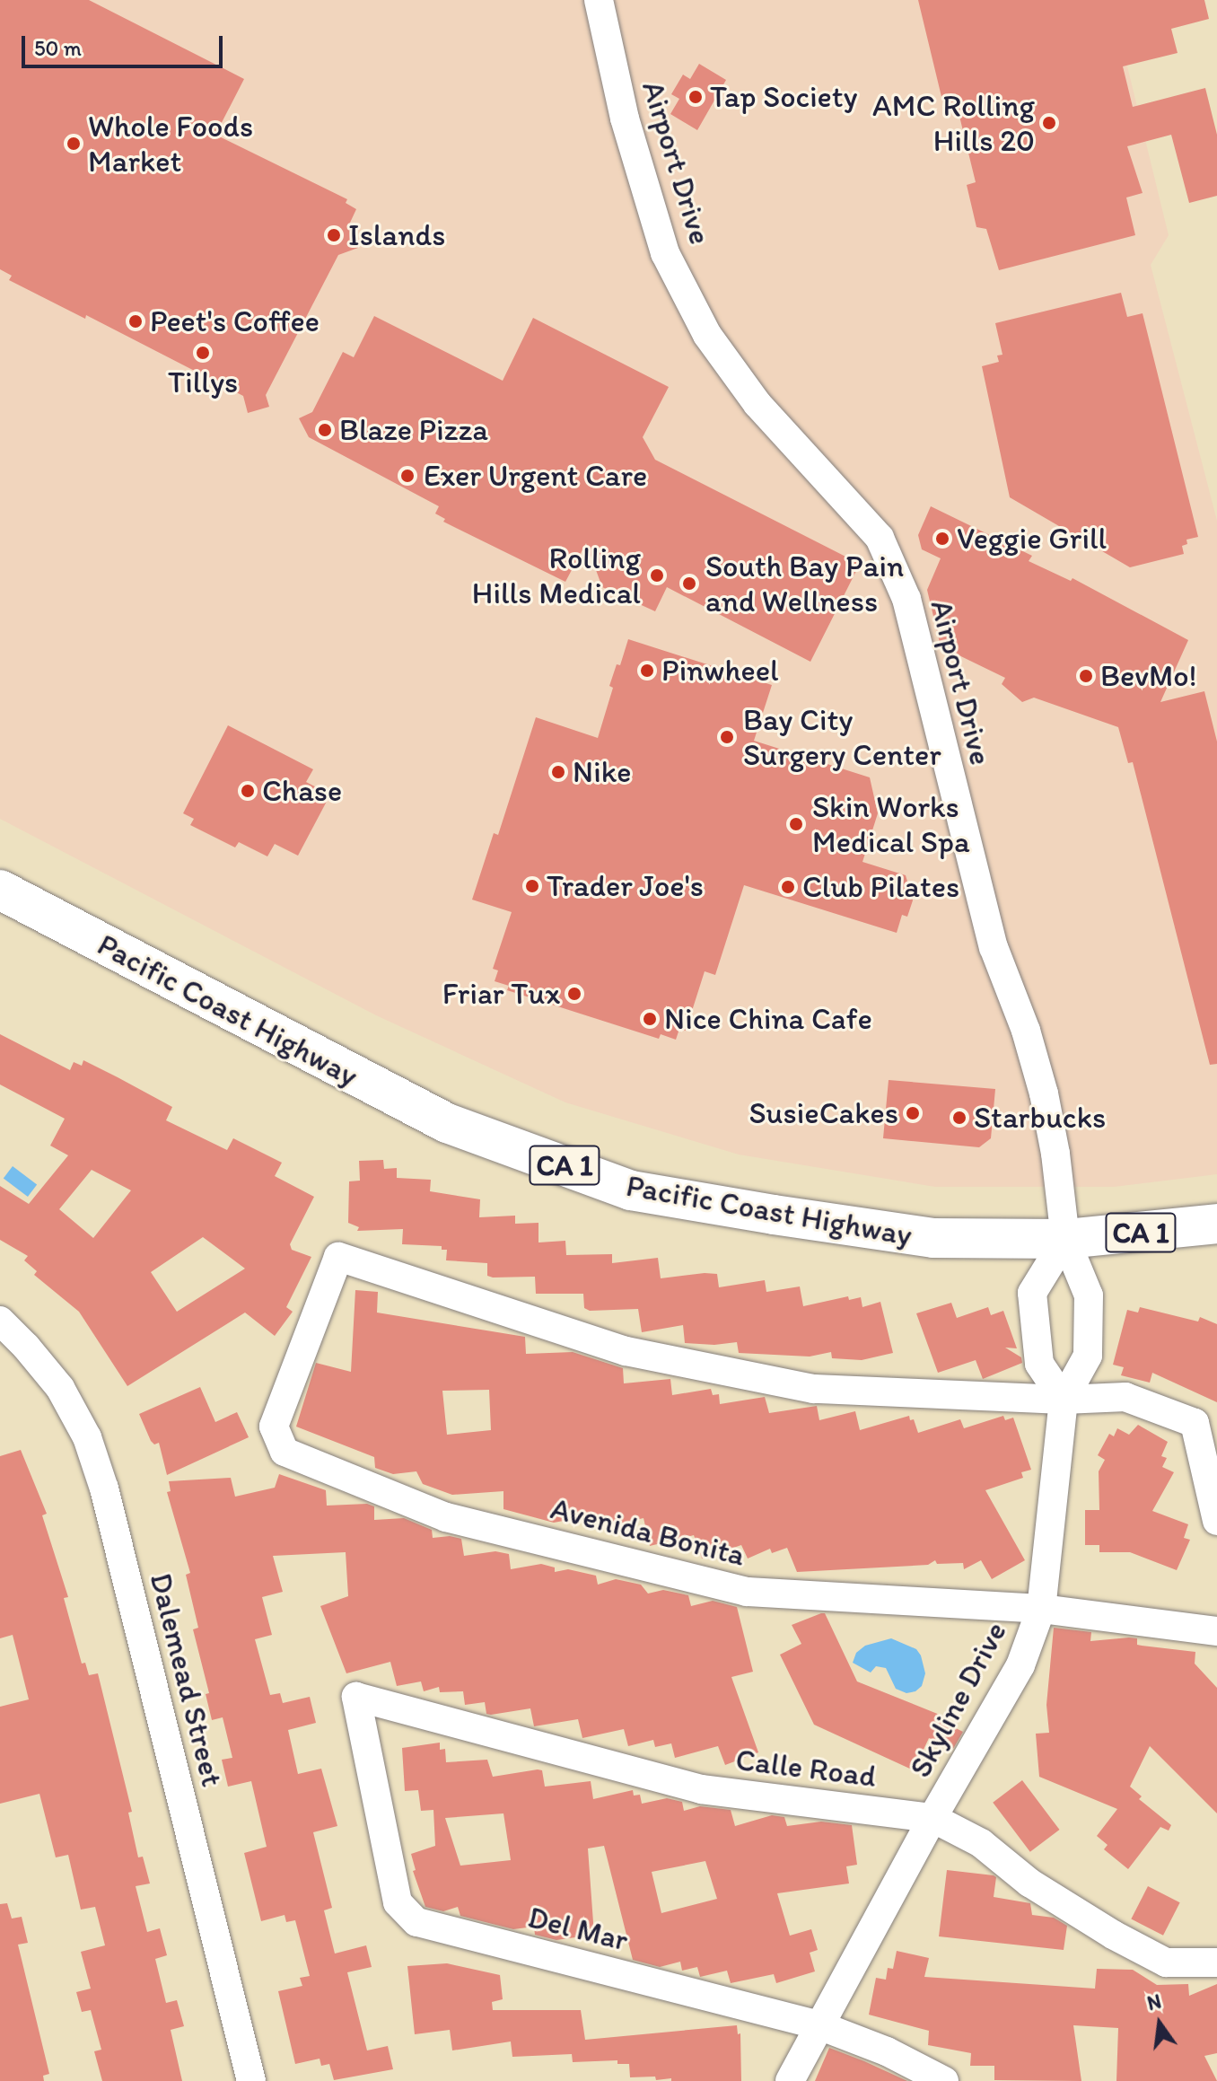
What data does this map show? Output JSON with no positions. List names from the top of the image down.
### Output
{
  "streets": {
    "highway": ["Pacific Coast Highway", "CA 1"],
    "street": [
      "Airport Drive",
      "Avenida Bonita",
      "Dalemead Street",
      "Skyline Drive",
      "Calle Road",
      "Del Mar"
    ]
  },
  "crossings": [
    ["Airport Drive", "Pacific Coast Highway"],
    ["Airport Drive", "Skyline Drive"],
    ["Pacific Coast Highway", "Skyline Drive"],
    ["Avenida Bonita", "Skyline Drive"],
    ["Skyline Drive", "Calle Road"],
    ["Skyline Drive", "Del Mar"],
    ["Calle Road", "Del Mar"]
  ],
  "places": [
    "Tap Society",
    "AMC Rolling Hills 20",
    "Whole Foods Market",
    "Islands",
    "Peet's Coffee",
    "Tillys",
    "Blaze Pizza",
    "Exer Urgent Care",
    "Veggie Grill",
    "Rolling Hills Medical",
    "South Bay Pain and Wellness",
    "Pinwheel",
    "BevMo!",
    "Bay City Surgery Center",
    "Nike",
    "Chase",
    "Skin Works Medical Spa",
    "Trader Joe's",
    "Club Pilates",
    "Friar Tux",
    "Nice China Cafe",
    "SusieCakes",
    "Starbucks"
  ],
  "scale_bar": "50 m",
  "north": "top"
}
